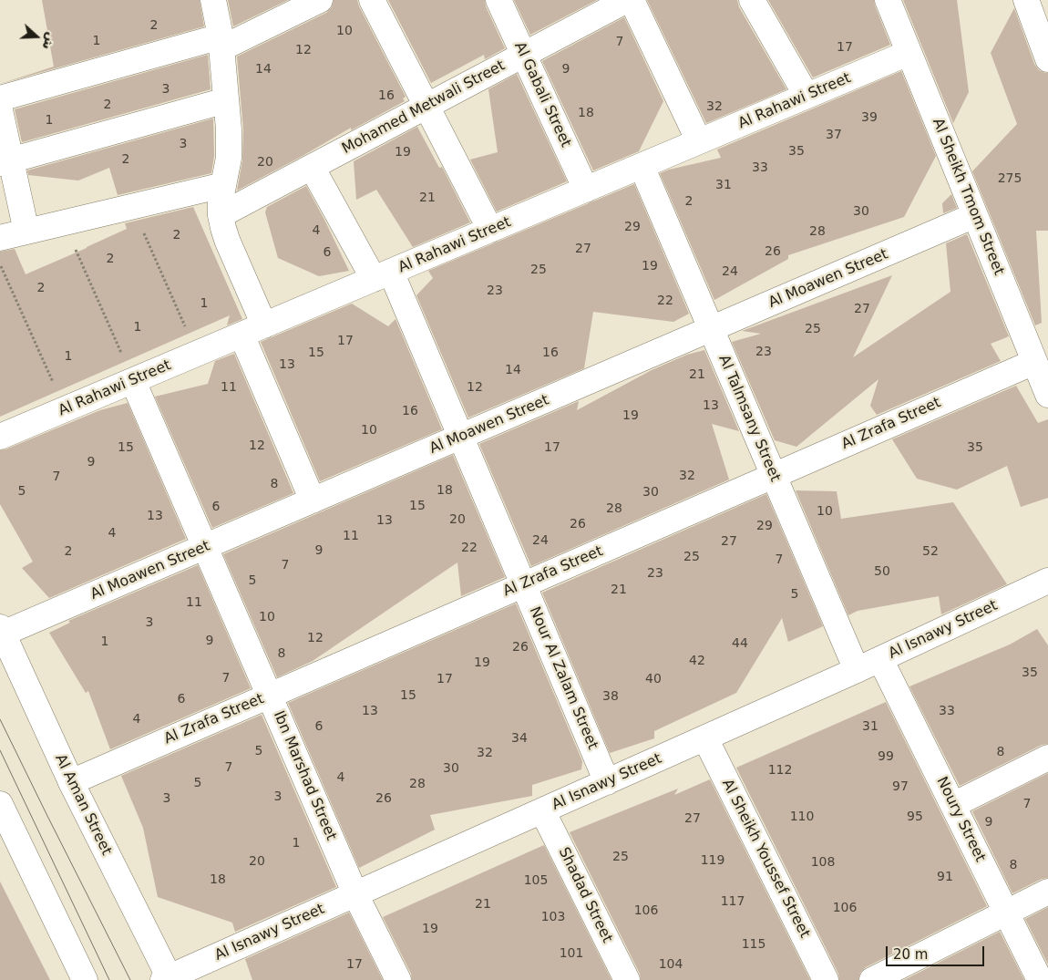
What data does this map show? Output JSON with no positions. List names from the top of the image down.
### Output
{
  "streets": {
    "street": [
      "Al Gabali Street",
      "Al Rahawi Street",
      "Mohamed Metwali Street",
      "Al Sheikh Tmom Street",
      "Al Moawen Street",
      "Al Talmsany Street",
      "Al Zrafa Street",
      "Al Isnawy Street",
      "Nour Al Zalam Street",
      "Ibn Marshad Street",
      "Al Aman Street",
      "Noury Street",
      "Al Sheikh Youssef Street",
      "Shadad Street"
    ]
  },
  "crossings": [
    ["Al Gabali Street", "Al Rahawi Street"],
    ["Al Gabali Street", "Mohamed Metwali Street"],
    ["Al Rahawi Street", "Al Sheikh Tmom Street"],
    ["Al Rahawi Street", "Al Talmsany Street"],
    ["Al Rahawi Street", "Nour Al Zalam Street"],
    ["Al Rahawi Street", "Ibn Marshad Street"],
    ["Mohamed Metwali Street", "Nour Al Zalam Street"],
    ["Al Sheikh Tmom Street", "Al Moawen Street"],
    ["Al Sheikh Tmom Street", "Al Zrafa Street"],
    ["Al Moawen Street", "Al Talmsany Street"],
    ["Al Moawen Street", "Nour Al Zalam Street"],
    ["Al Moawen Street", "Ibn Marshad Street"],
    ["Al Moawen Street", "Al Aman Street"],
    ["Al Talmsany Street", "Al Zrafa Street"],
    ["Al Talmsany Street", "Al Isnawy Street"],
    ["Al Zrafa Street", "Nour Al Zalam Street"],
    ["Al Zrafa Street", "Ibn Marshad Street"],
    ["Al Zrafa Street", "Al Aman Street"],
    ["Al Isnawy Street", "Nour Al Zalam Street"],
    ["Al Isnawy Street", "Ibn Marshad Street"],
    ["Al Isnawy Street", "Al Aman Street"],
    ["Al Isnawy Street", "Noury Street"],
    ["Al Isnawy Street", "Al Sheikh Youssef Street"],
    ["Al Isnawy Street", "Shadad Street"]
  ],
  "house_numbers": [
    "2",
    "10",
    "1",
    "7",
    "17",
    "12",
    "14",
    "9",
    "3",
    "16",
    "2",
    "32",
    "18",
    "39",
    "1",
    "37",
    "3",
    "35",
    "19",
    "2",
    "20",
    "33",
    "275",
    "31",
    "21",
    "2",
    "30",
    "29",
    "4",
    "28",
    "2",
    "27",
    "26",
    "6",
    "2",
    "19",
    "25",
    "24",
    "2",
    "23",
    "22",
    "1",
    "27",
    "1",
    "25",
    "17",
    "23",
    "15",
    "16",
    "1",
    "13",
    "14",
    "21",
    "11",
    "12",
    "13",
    "16",
    "19",
    "10",
    "12",
    "15",
    "17",
    "35",
    "9",
    "32",
    "7",
    "8",
    "18",
    "5",
    "30",
    "15",
    "6",
    "28",
    "10",
    "13",
    "20",
    "13",
    "26",
    "29",
    "4",
    "11",
    "24",
    "27",
    "22",
    "9",
    "2",
    "52",
    "25",
    "7",
    "7",
    "50",
    "23",
    "5",
    "21",
    "5",
    "11",
    "10",
    "3",
    "12",
    "9",
    "1",
    "44",
    "26",
    "8",
    "42",
    "19",
    "35",
    "7",
    "17",
    "40",
    "15",
    "38",
    "6",
    "13",
    "33",
    "4",
    "6",
    "31",
    "34",
    "5",
    "8",
    "32",
    "99",
    "7",
    "30",
    "112",
    "4",
    "5",
    "28",
    "97",
    "3",
    "3",
    "26",
    "7",
    "110",
    "95",
    "27",
    "9",
    "1",
    "25",
    "119",
    "20",
    "108",
    "8",
    "91",
    "18",
    "105",
    "117",
    "21",
    "106",
    "106",
    "103",
    "19",
    "115",
    "101",
    "17",
    "104"
  ],
  "scale_bar": "20 m",
  "north": "right"
}
